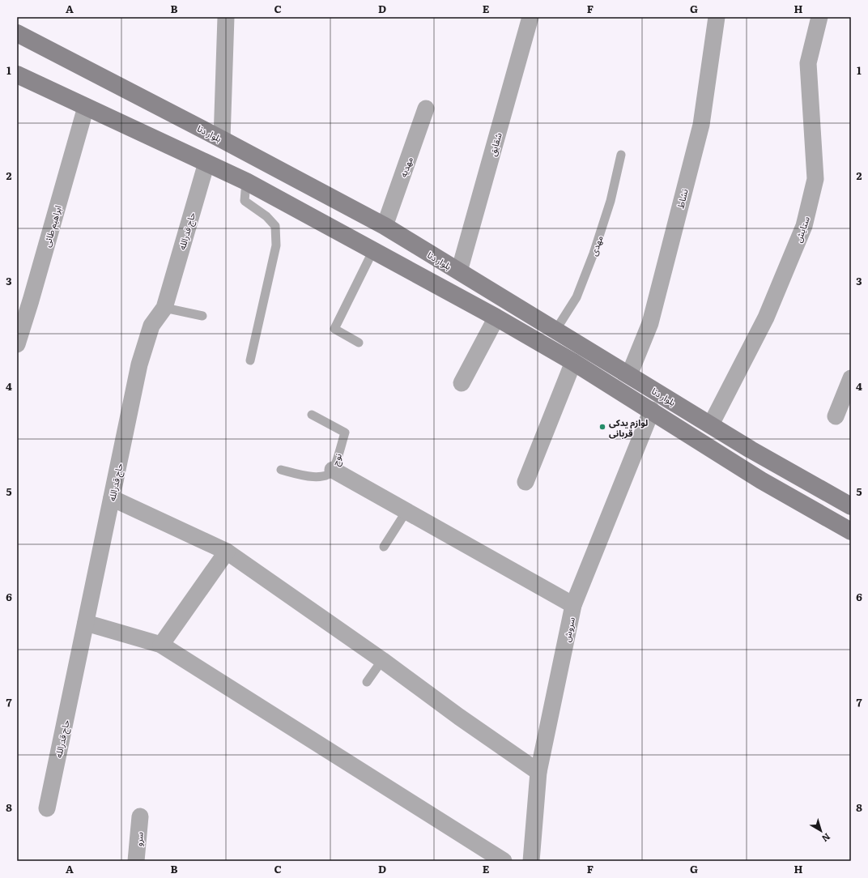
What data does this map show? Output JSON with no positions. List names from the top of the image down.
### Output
{
  "streets": {
    "main road": ["بلوار دنا"],
    "street": [
      "شقایق",
      "مهدیه",
      "نشاط",
      "ابراهیم طائی",
      "ستایش",
      "حاج قدرالله",
      "سروش",
      "سرو"
    ],
    "lane": ["مهدی", "نوح"]
  },
  "crossings": [
    ["بلوار دنا", "شقایق"],
    ["بلوار دنا", "مهدیه"],
    ["بلوار دنا", "نشاط"],
    ["بلوار دنا", "ابراهیم طائی"],
    ["بلوار دنا", "ستایش"],
    ["بلوار دنا", "حاج قدرالله"],
    ["بلوار دنا", "مهدی"],
    ["بلوار دنا", "سروش"]
  ],
  "places": ["لوازم یدکی قربانی"],
  "north": "bottom right",
  "grid": {
    "columns": [
      "A",
      "B",
      "C",
      "D",
      "E",
      "F",
      "G",
      "H"
    ],
    "rows": [
      "1",
      "2",
      "3",
      "4",
      "5",
      "6",
      "7",
      "8"
    ]
  }
}
